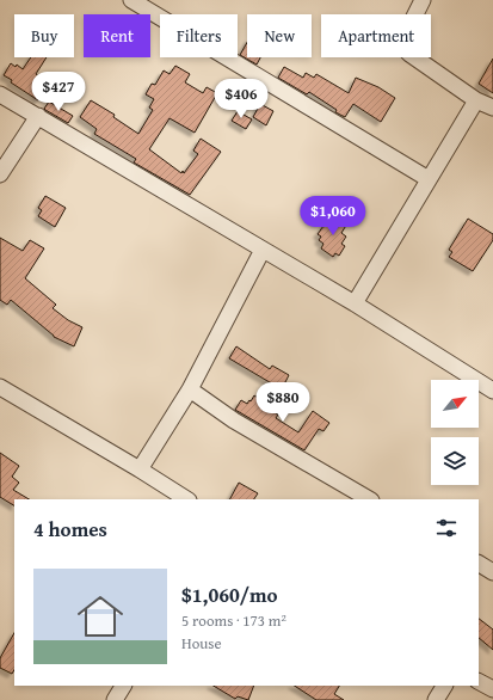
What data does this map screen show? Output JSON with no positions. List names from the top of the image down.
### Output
{
  "north": "top right",
  "page": {
    "chip": [
      "Buy",
      "Rent",
      "Filters",
      "New",
      "Apartment"
    ],
    "price": [
      "$427",
      "$406",
      "$1,060",
      "$880"
    ],
    "heading": "4 homes",
    "list": [
      {
        "name": "$1,060/mo",
        "note": "5 rooms · 173 m² · House"
      }
    ]
  }
}
